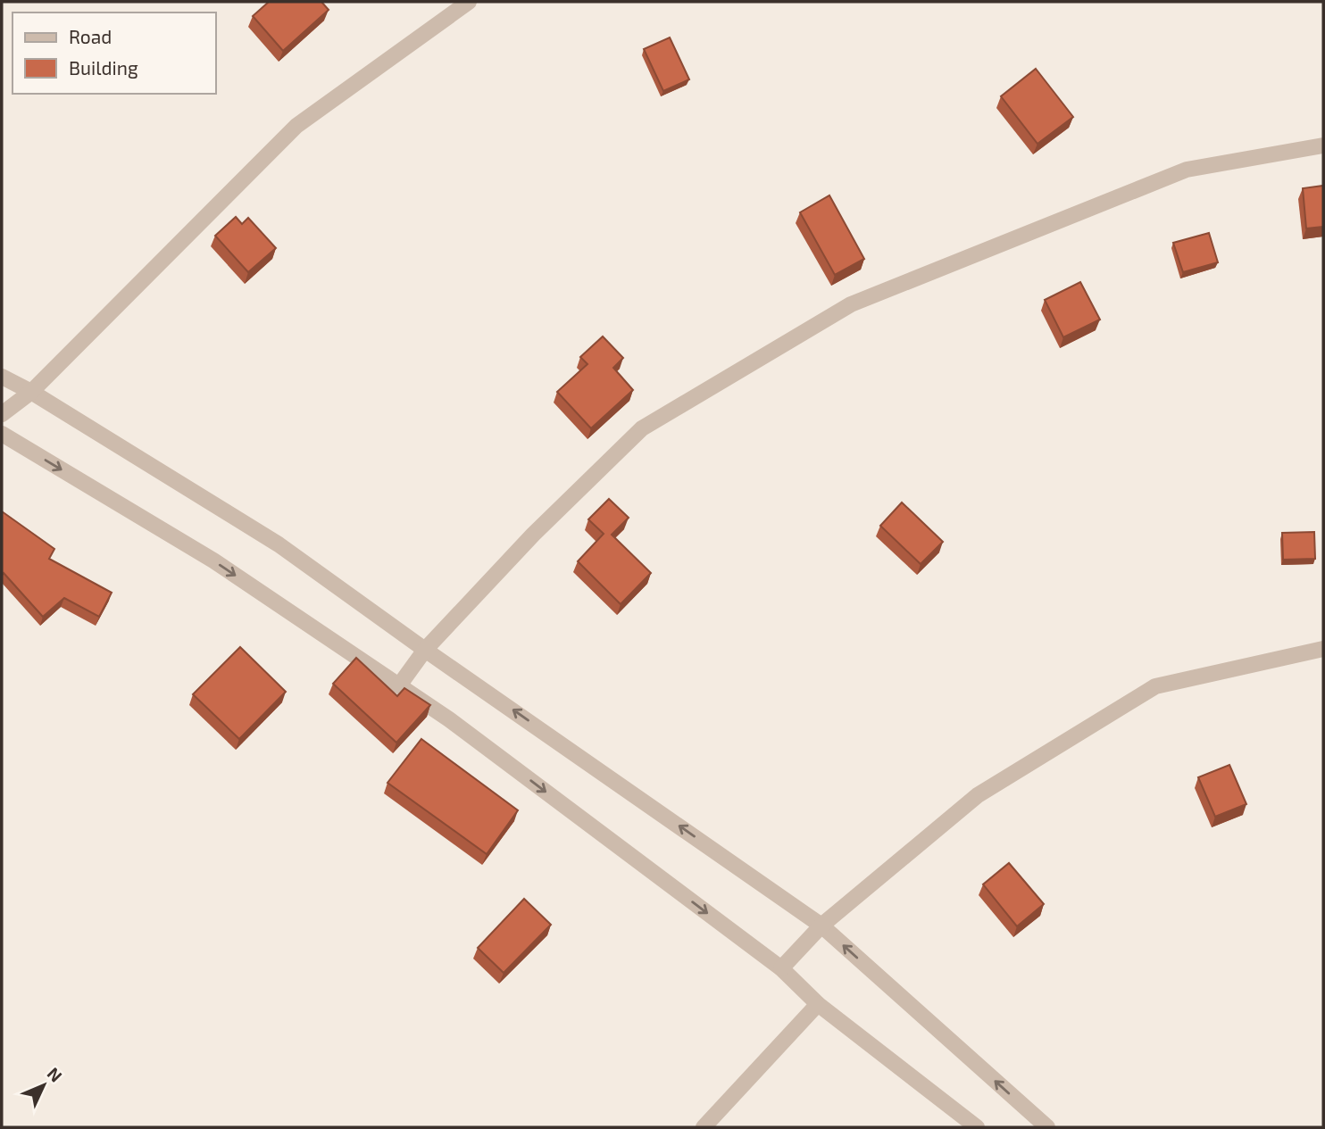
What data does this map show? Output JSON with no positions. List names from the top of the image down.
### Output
{
  "legend": ["Road", "Building"],
  "north": "top right"
}
